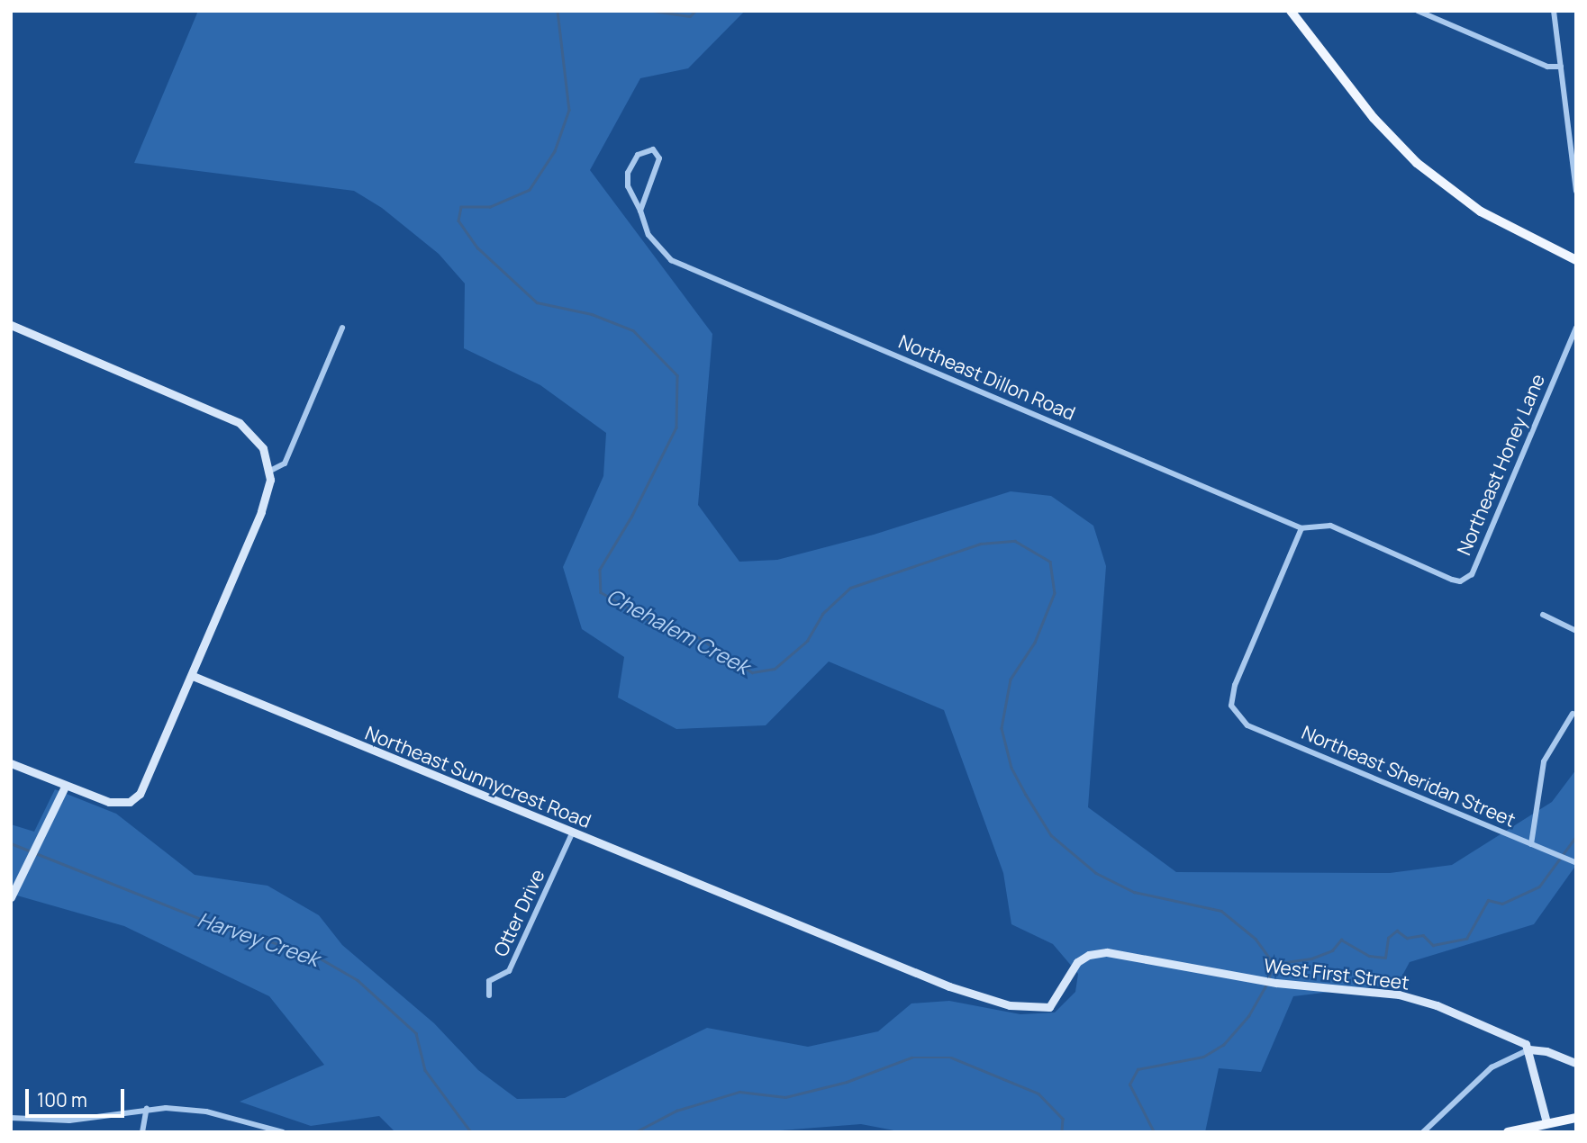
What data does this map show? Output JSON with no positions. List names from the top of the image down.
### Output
{
  "streets": {
    "street": [
      "Northeast Dillon Road",
      "Northeast Honey Lane",
      "Northeast Sheridan Street",
      "Northeast Sunnycrest Road",
      "Otter Drive",
      "West First Street"
    ]
  },
  "crossings": [
    ["Northeast Dillon Road", "Northeast Honey Lane"],
    ["Northeast Dillon Road", "Northeast Sheridan Street"],
    ["Northeast Honey Lane", "Northeast Sheridan Street"],
    ["Northeast Sunnycrest Road", "Otter Drive"],
    ["Northeast Sunnycrest Road", "West First Street"]
  ],
  "water": ["Chehalem Creek", "Harvey Creek"],
  "scale_bar": "100 m"
}
